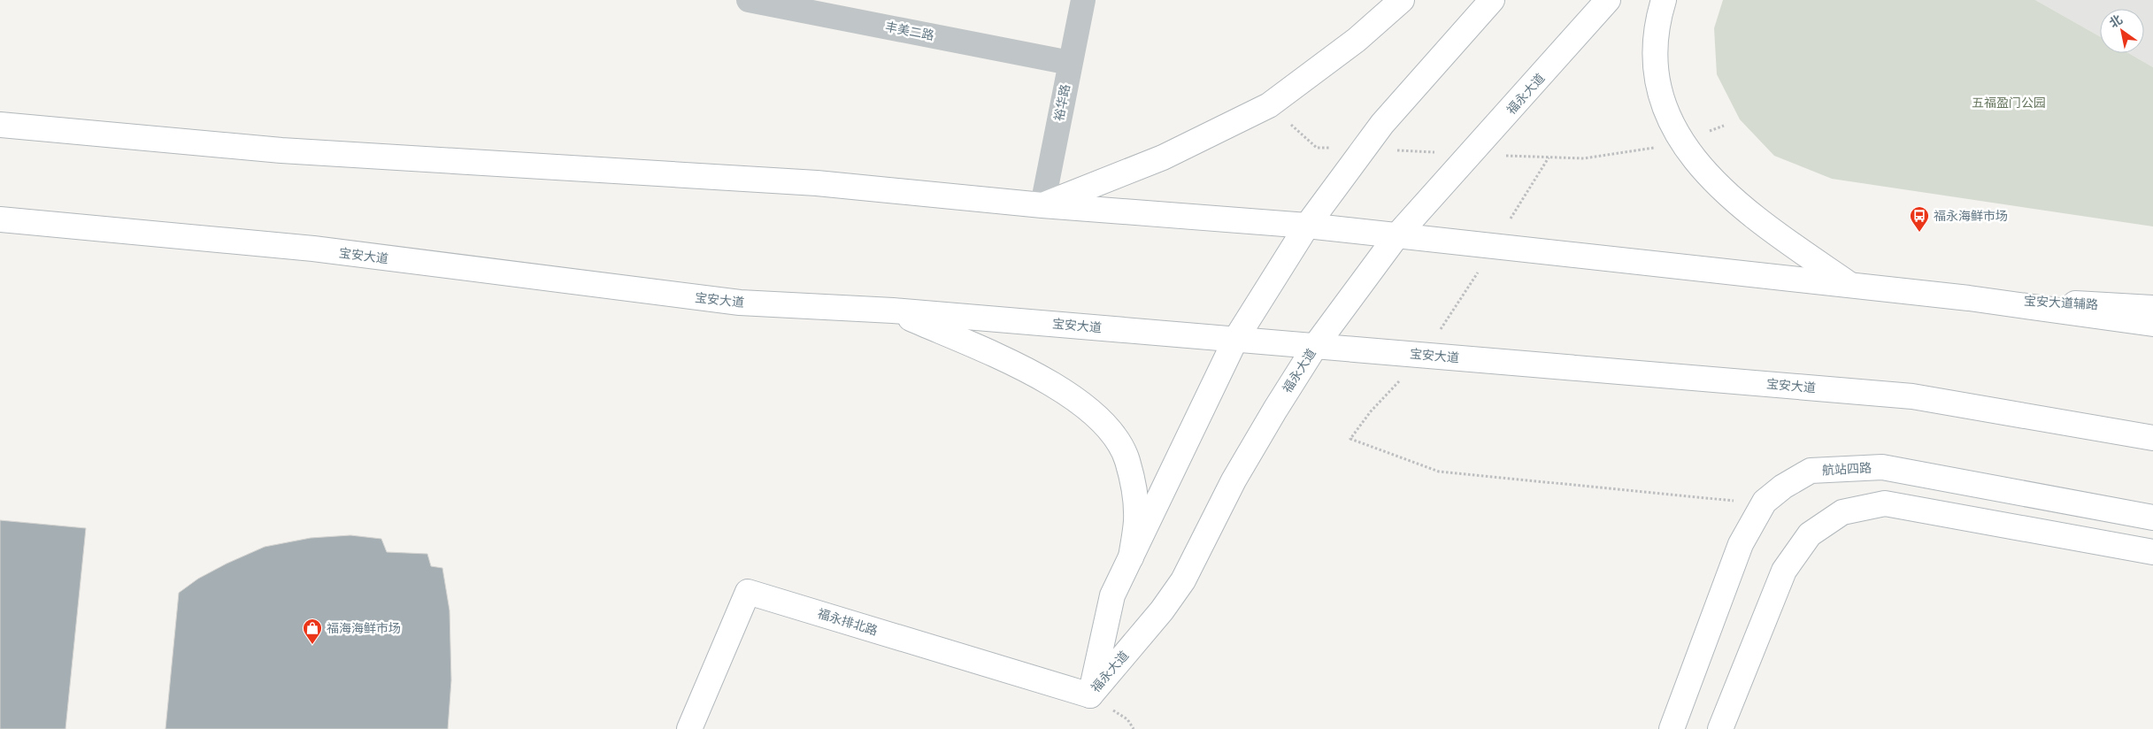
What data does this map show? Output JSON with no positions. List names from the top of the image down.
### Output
{
  "streets": {
    "main road": [
      "福永大道",
      "宝安大道",
      "宝安大道辅路",
      "航站四路",
      "福永排北路"
    ],
    "street": ["丰美二路", "裕华路"]
  },
  "crossings": [
    ["丰美二路", "裕华路"],
    ["福永大道", "宝安大道"],
    ["福永大道", "福永排北路"]
  ],
  "parks": ["五福盈门公园"],
  "places": {
    "bus stop": ["福永海鲜市场"],
    "shop": ["福海海鲜市场"]
  },
  "north": "top left"
}
